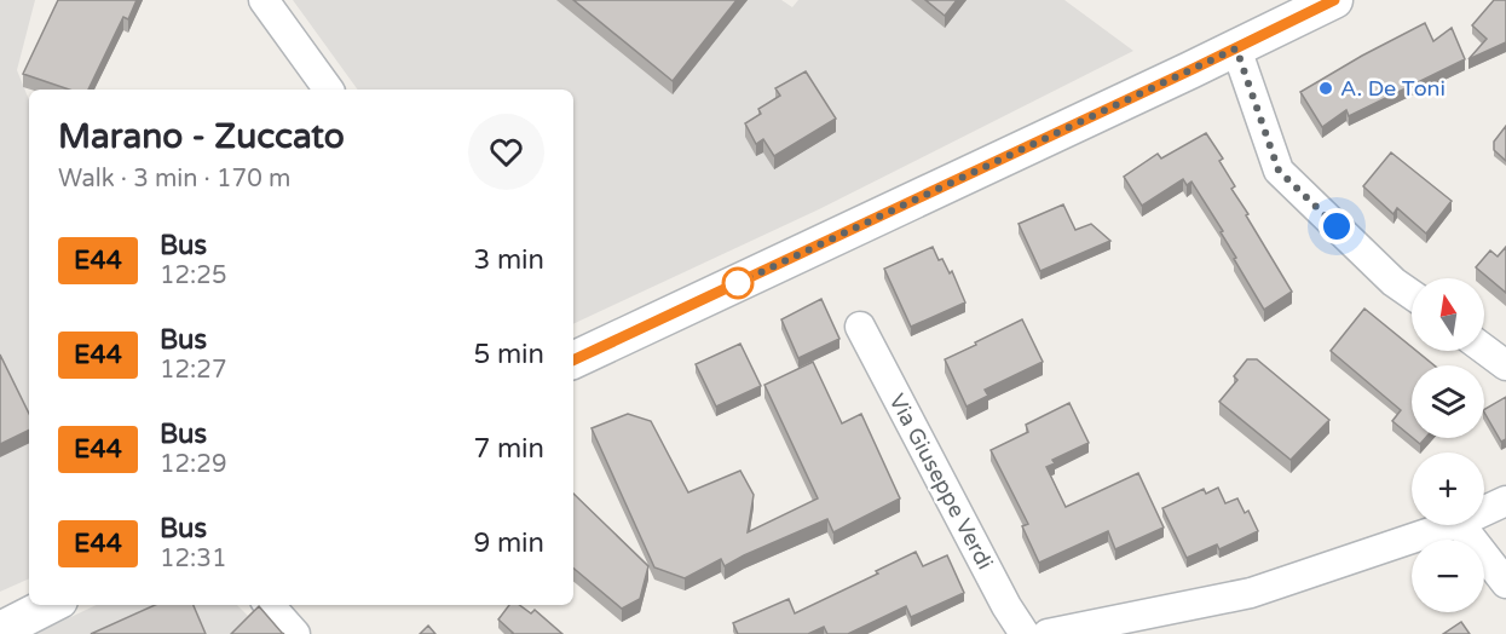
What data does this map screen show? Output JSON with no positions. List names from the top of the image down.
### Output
{
  "streets": {
    "street": ["Via Giuseppe Verdi"]
  },
  "places": ["A. De Toni"],
  "lines": ["bus line E44"],
  "north": "top",
  "page": {
    "heading": ["Marano - Zuccato", "Walk · 3 min · 170 m"],
    "list": [
      {
        "mark": "E44",
        "name": "Bus",
        "note": "12:25",
        "value": "3 min"
      },
      {
        "mark": "E44",
        "name": "Bus",
        "note": "12:27",
        "value": "5 min"
      },
      {
        "mark": "E44",
        "name": "Bus",
        "note": "12:29",
        "value": "7 min"
      },
      {
        "mark": "E44",
        "name": "Bus",
        "note": "12:31",
        "value": "9 min"
      }
    ],
    "map_buttons": ["+", "−"]
  }
}
